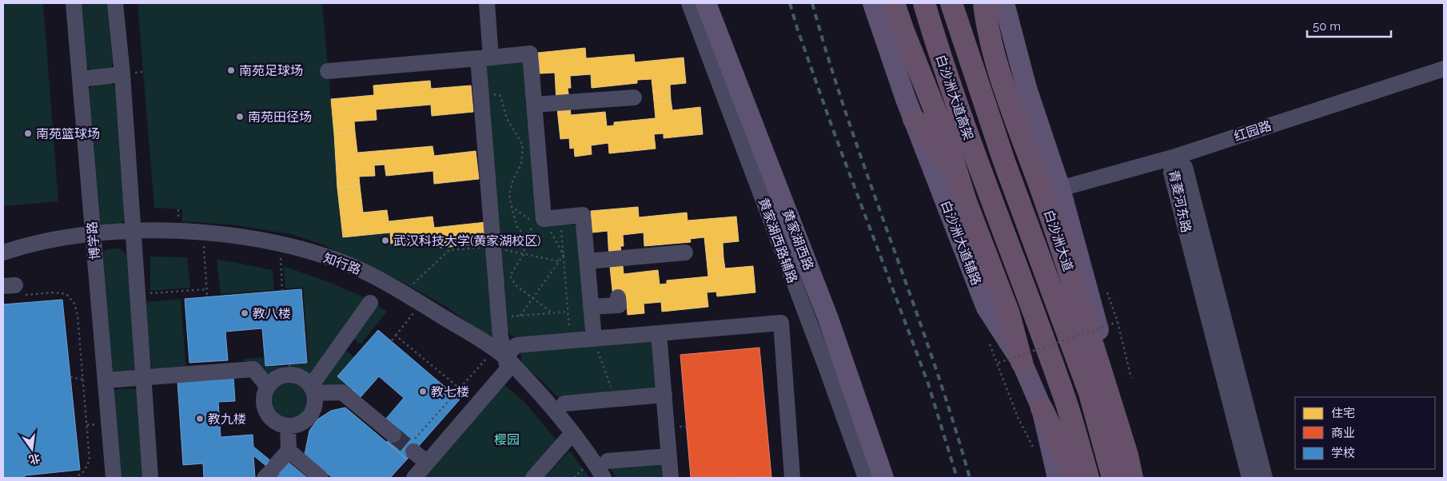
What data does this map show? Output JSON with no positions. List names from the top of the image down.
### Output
{
  "streets": {
    "highway": ["白沙洲大道高架", "白沙洲大道"],
    "main road": ["黄家湖西路", "白沙洲大道辅路"],
    "street": [
      "红园路",
      "青菱河东路",
      "博学路",
      "黄家湖西路辅路",
      "知行路"
    ]
  },
  "crossings": [
    ["白沙洲大道高架", "白沙洲大道"],
    ["红园路", "青菱河东路"],
    ["黄家湖西路", "黄家湖西路辅路"],
    ["博学路", "知行路"]
  ],
  "parks": ["樱园"],
  "places": [
    "南苑足球场",
    "南苑田径场",
    "南苑篮球场",
    "武汉科技大学(黄家湖校区)",
    "教八楼",
    "教七楼",
    "教九楼"
  ],
  "legend": ["住宅", "商业", "学校"],
  "scale_bar": "50 m",
  "north": "bottom"
}
